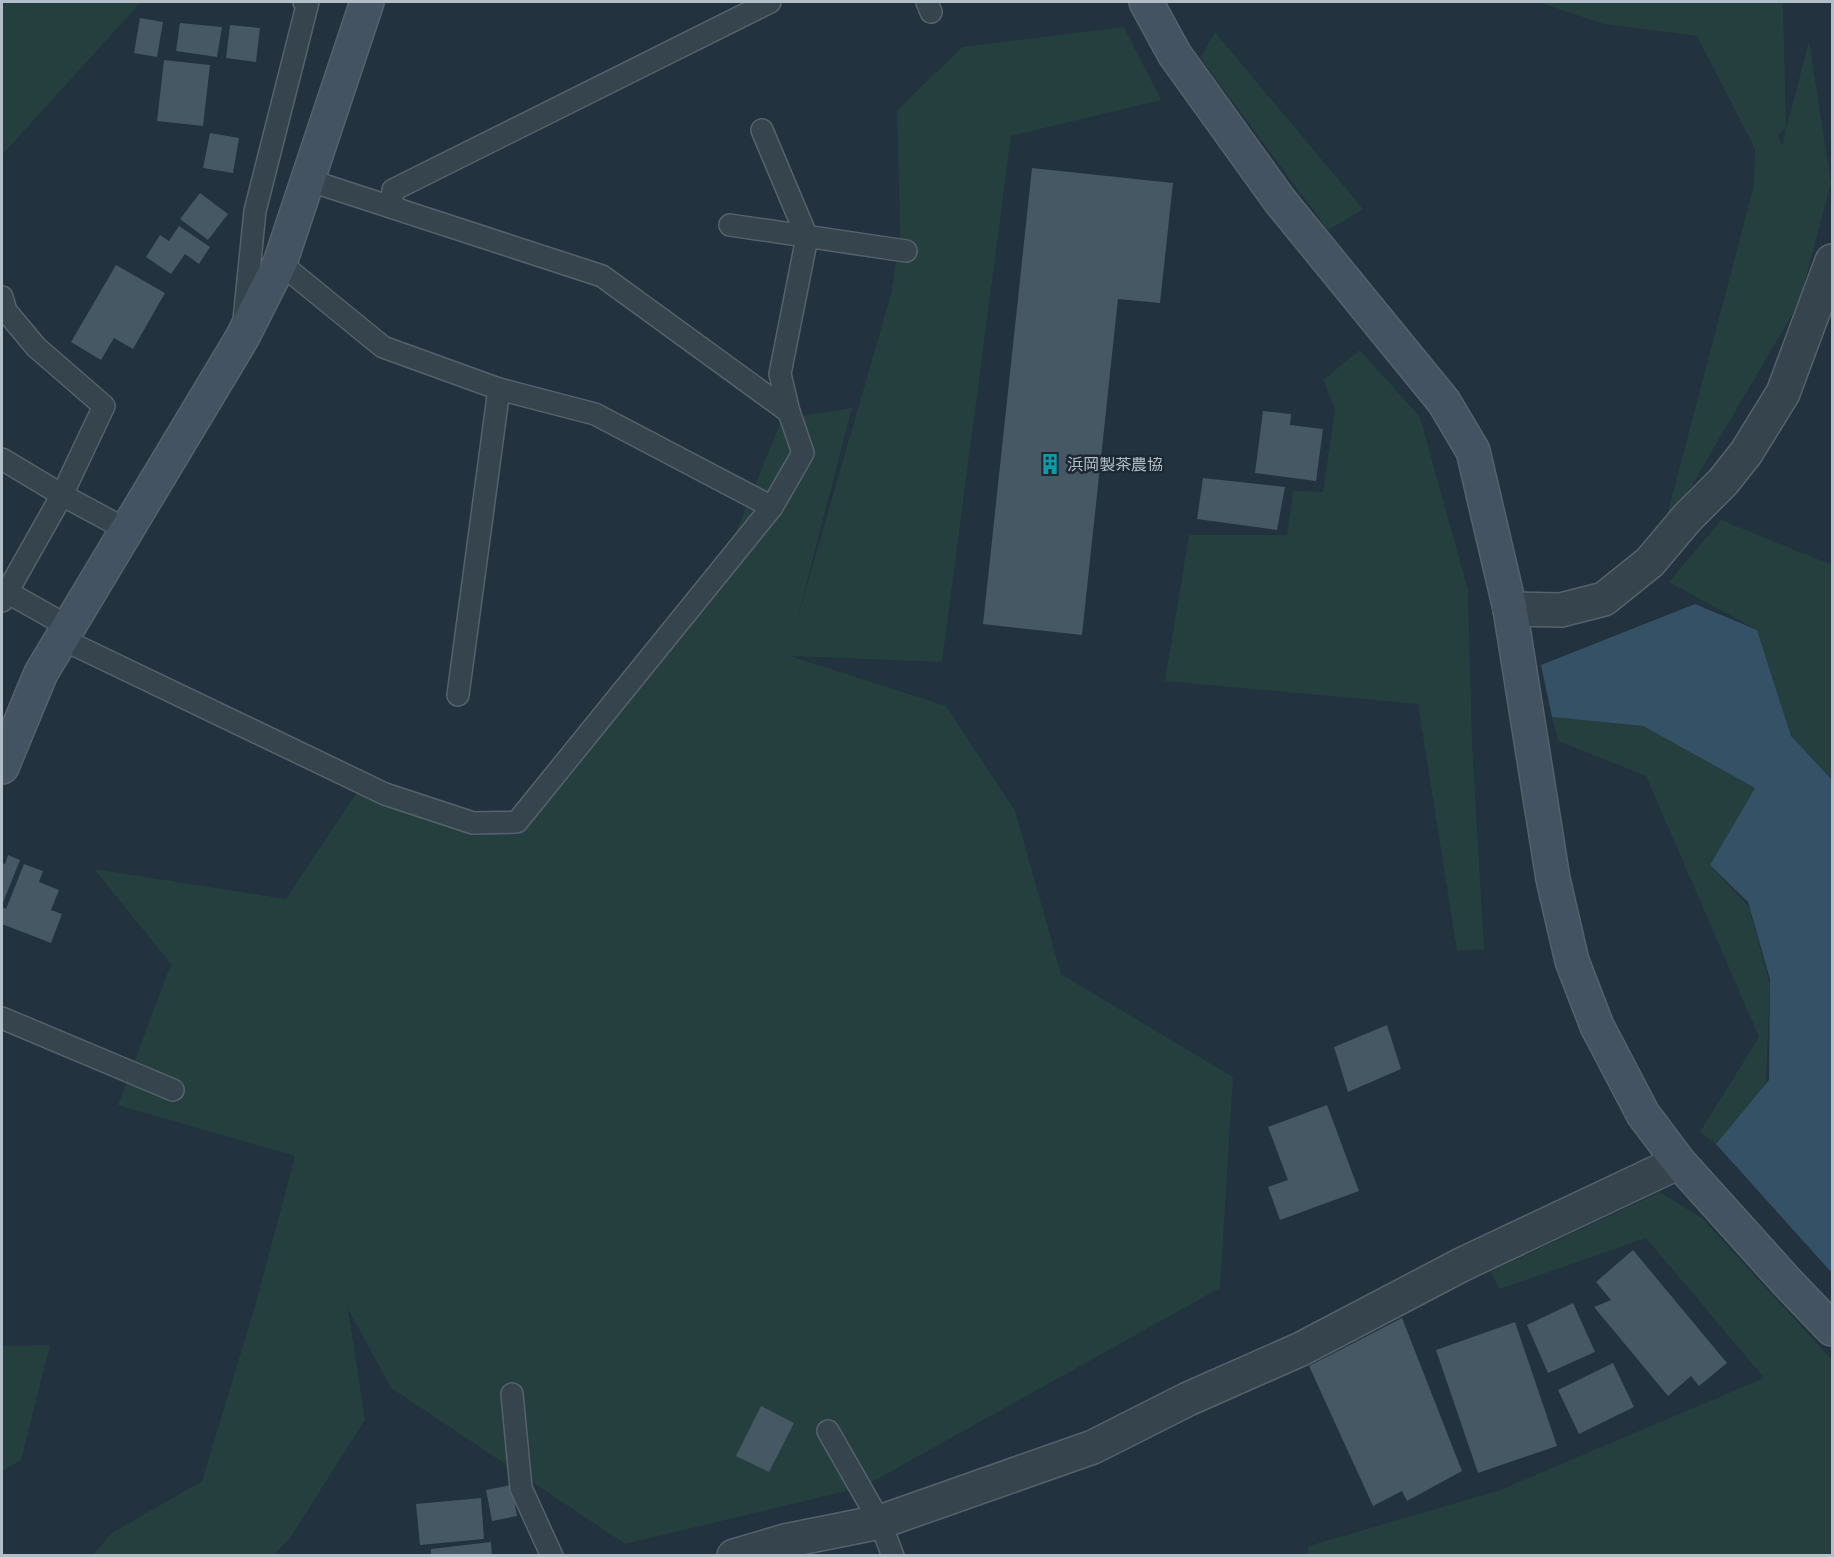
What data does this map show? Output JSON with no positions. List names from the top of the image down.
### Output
{
  "places": {
    "building": ["浜岡製茶農協"]
  }
}
